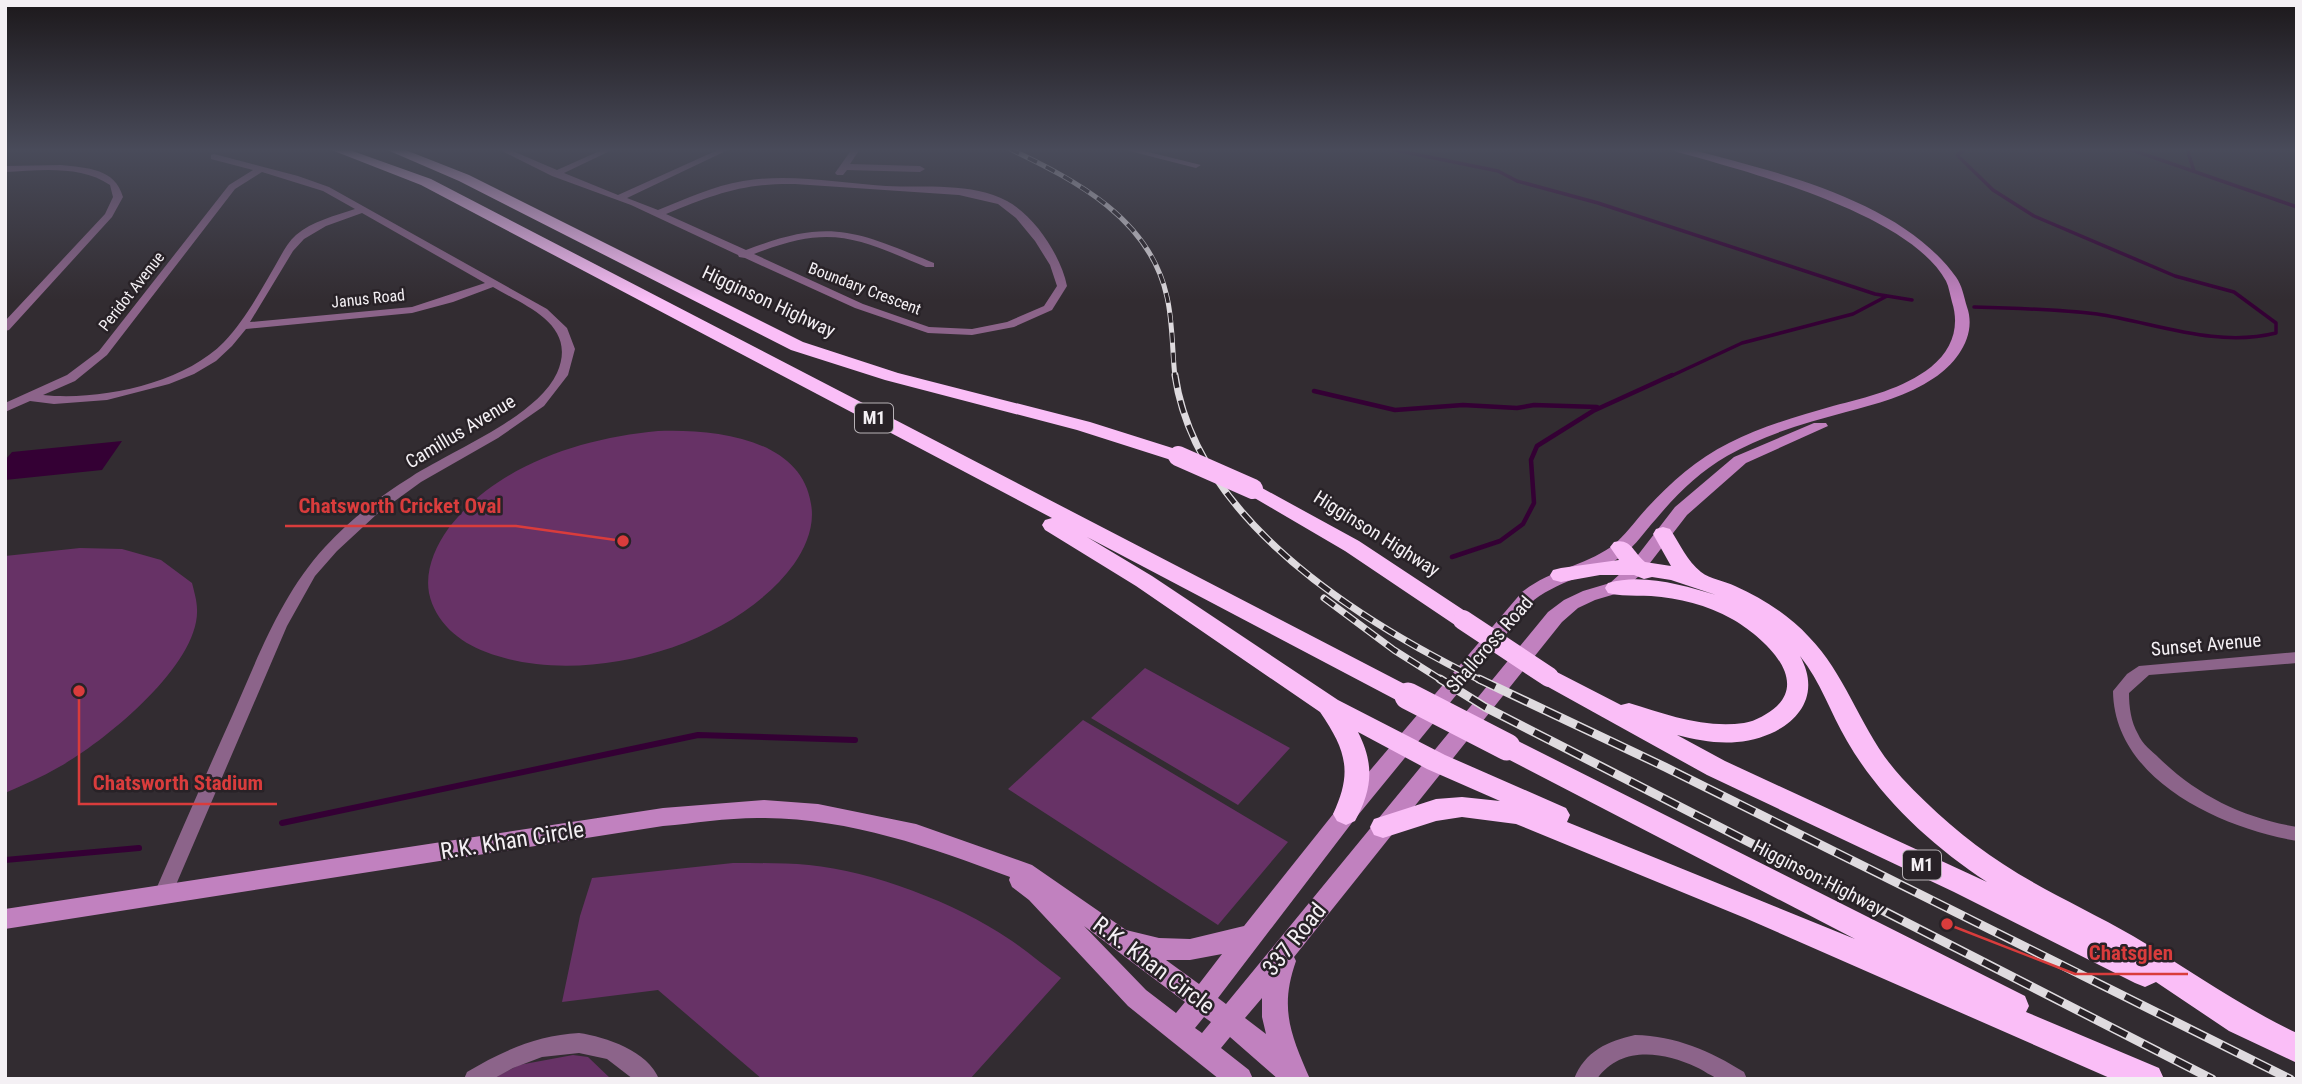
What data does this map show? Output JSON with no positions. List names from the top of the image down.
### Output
{
  "streets": {
    "highway": ["Higginson Highway", "M1"],
    "street": [
      "Boundary Crescent",
      "Peridot Avenue",
      "Janus Road",
      "Camillus Avenue",
      "Shallcross Road",
      "Sunset Avenue",
      "R.K. Khan Circle",
      "337 Road"
    ]
  },
  "crossings": [
    ["Janus Road", "Camillus Avenue"],
    ["Camillus Avenue", "R.K. Khan Circle"],
    ["Shallcross Road", "337 Road"],
    ["R.K. Khan Circle", "337 Road"]
  ],
  "places": ["Chatsworth Cricket Oval", "Chatsworth Stadium", "Chatsglen"]
}
